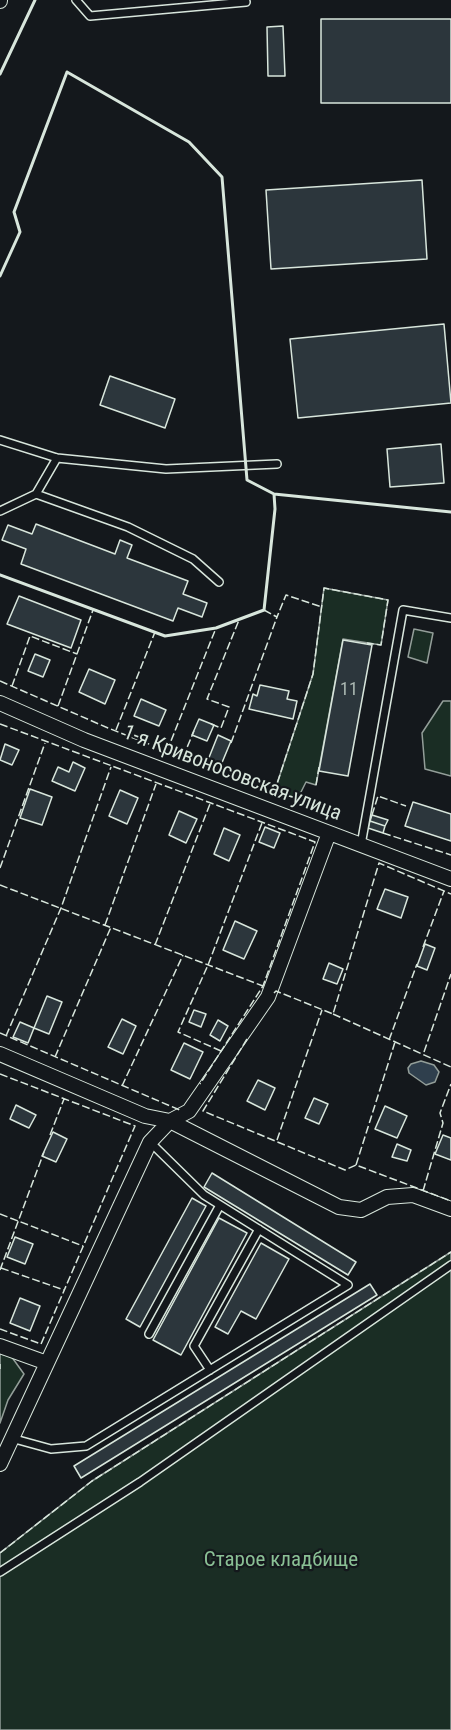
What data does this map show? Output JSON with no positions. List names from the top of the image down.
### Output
{
  "streets": {
    "street": ["1-я Кривоносовская улица"]
  },
  "parks": ["Старое кладбище"],
  "house_numbers": ["11"]
}
